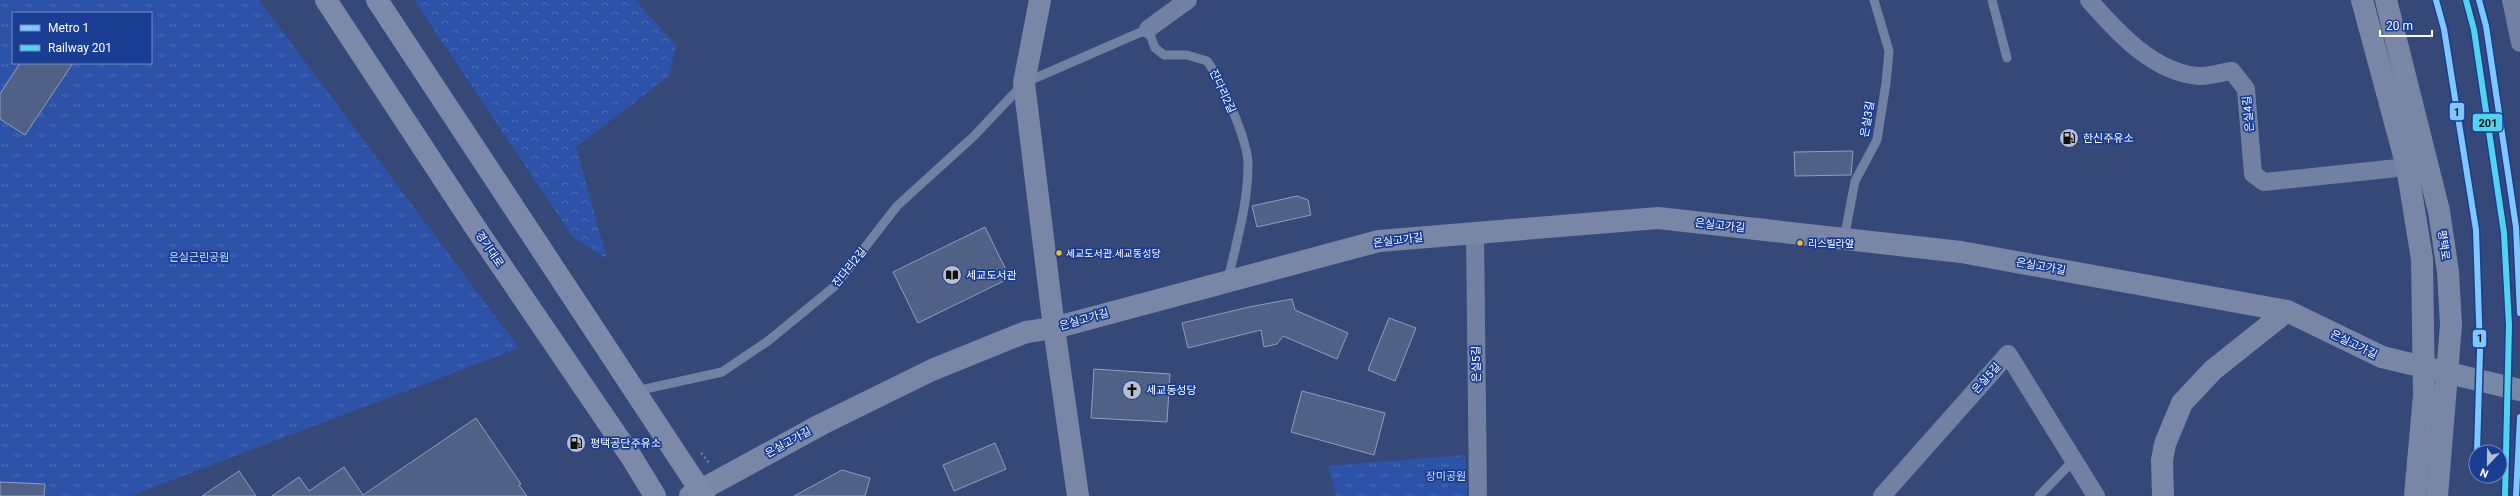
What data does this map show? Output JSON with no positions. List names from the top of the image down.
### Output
{
  "streets": {
    "main road": ["경기대로"],
    "street": [
      "은실4길",
      "은실고가길",
      "평택로",
      "은실5길"
    ],
    "lane": ["잔다리2길", "은실3길"]
  },
  "crossings": [
    ["잔다리2길", "은실고가길"],
    ["은실3길", "은실고가길"],
    ["은실고가길", "은실5길"]
  ],
  "parks": ["은실근린공원", "장미공원"],
  "places": {
    "fuel station": ["한신주유소", "평택공단주유소"],
    "other": ["리스빌라앞", "세교도서관.세교동성당"],
    "library": ["세교도서관"],
    "church": ["세교동성당"]
  },
  "lines": ["metro line 1", "rail line 201"],
  "legend": ["Metro 1", "Railway 201"],
  "scale_bar": "20 m",
  "north": "bottom"
}
